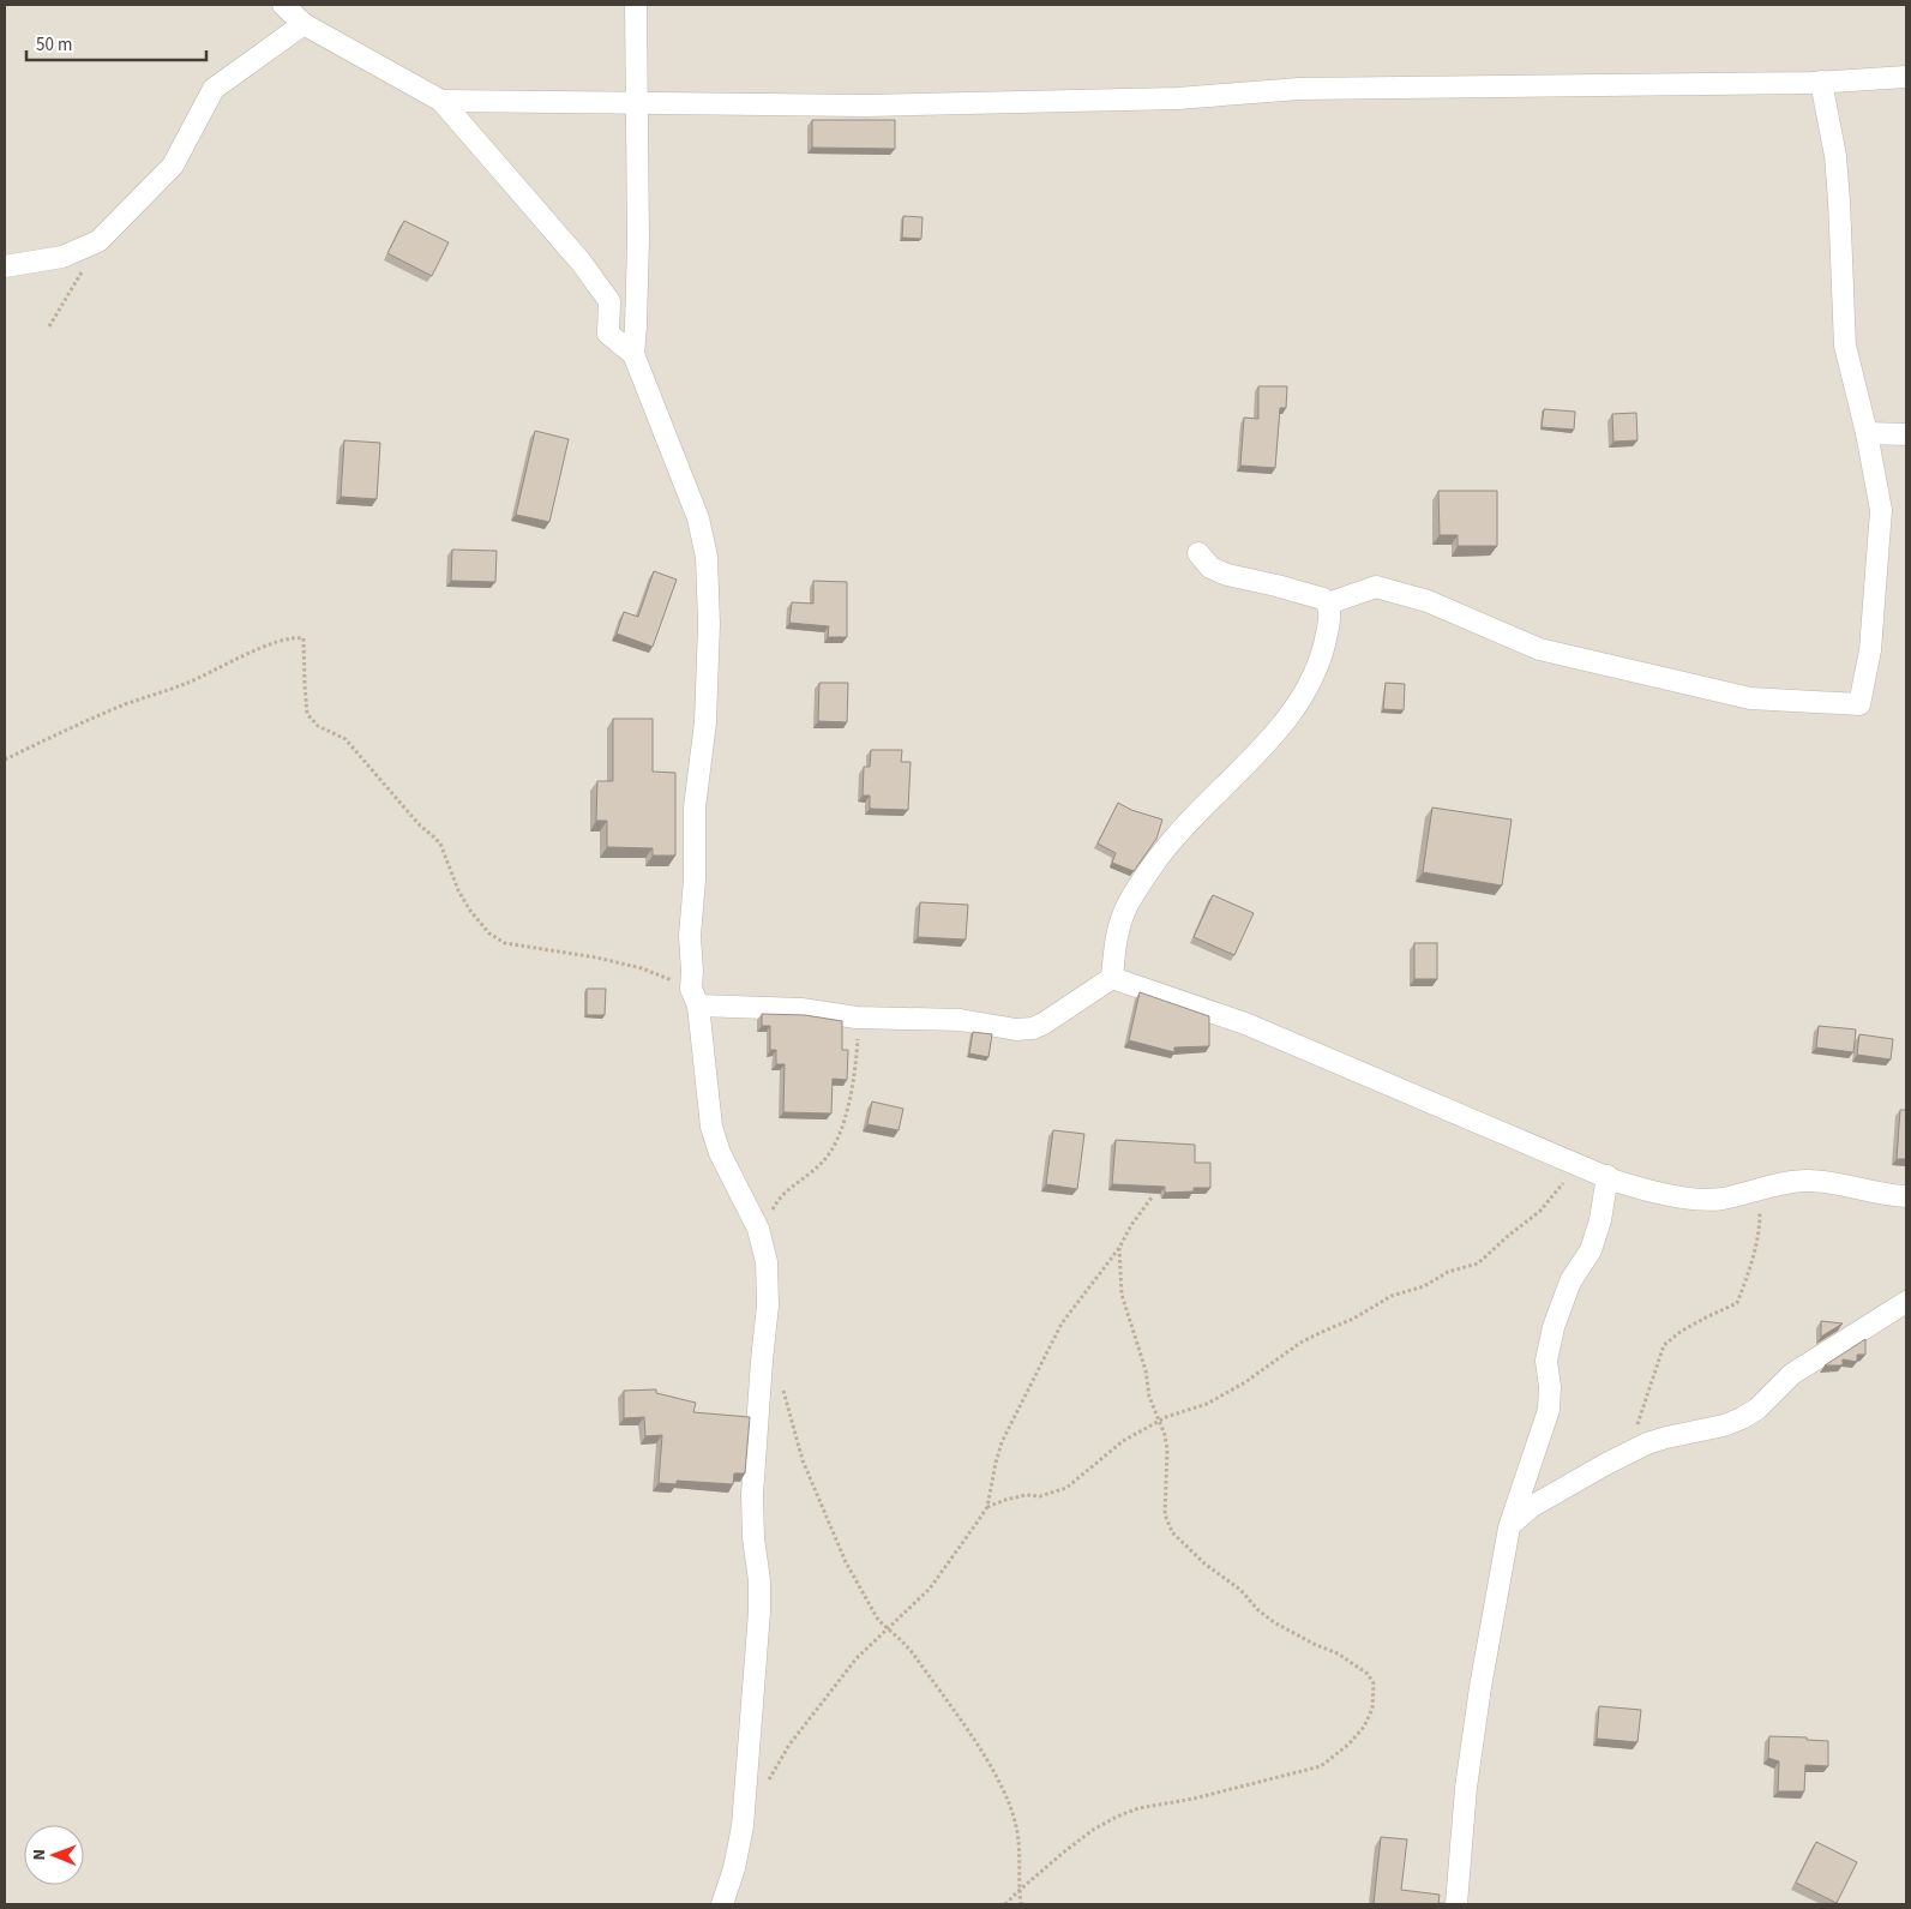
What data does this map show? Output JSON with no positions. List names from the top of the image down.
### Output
{
  "scale_bar": "50 m",
  "north": "left"
}
